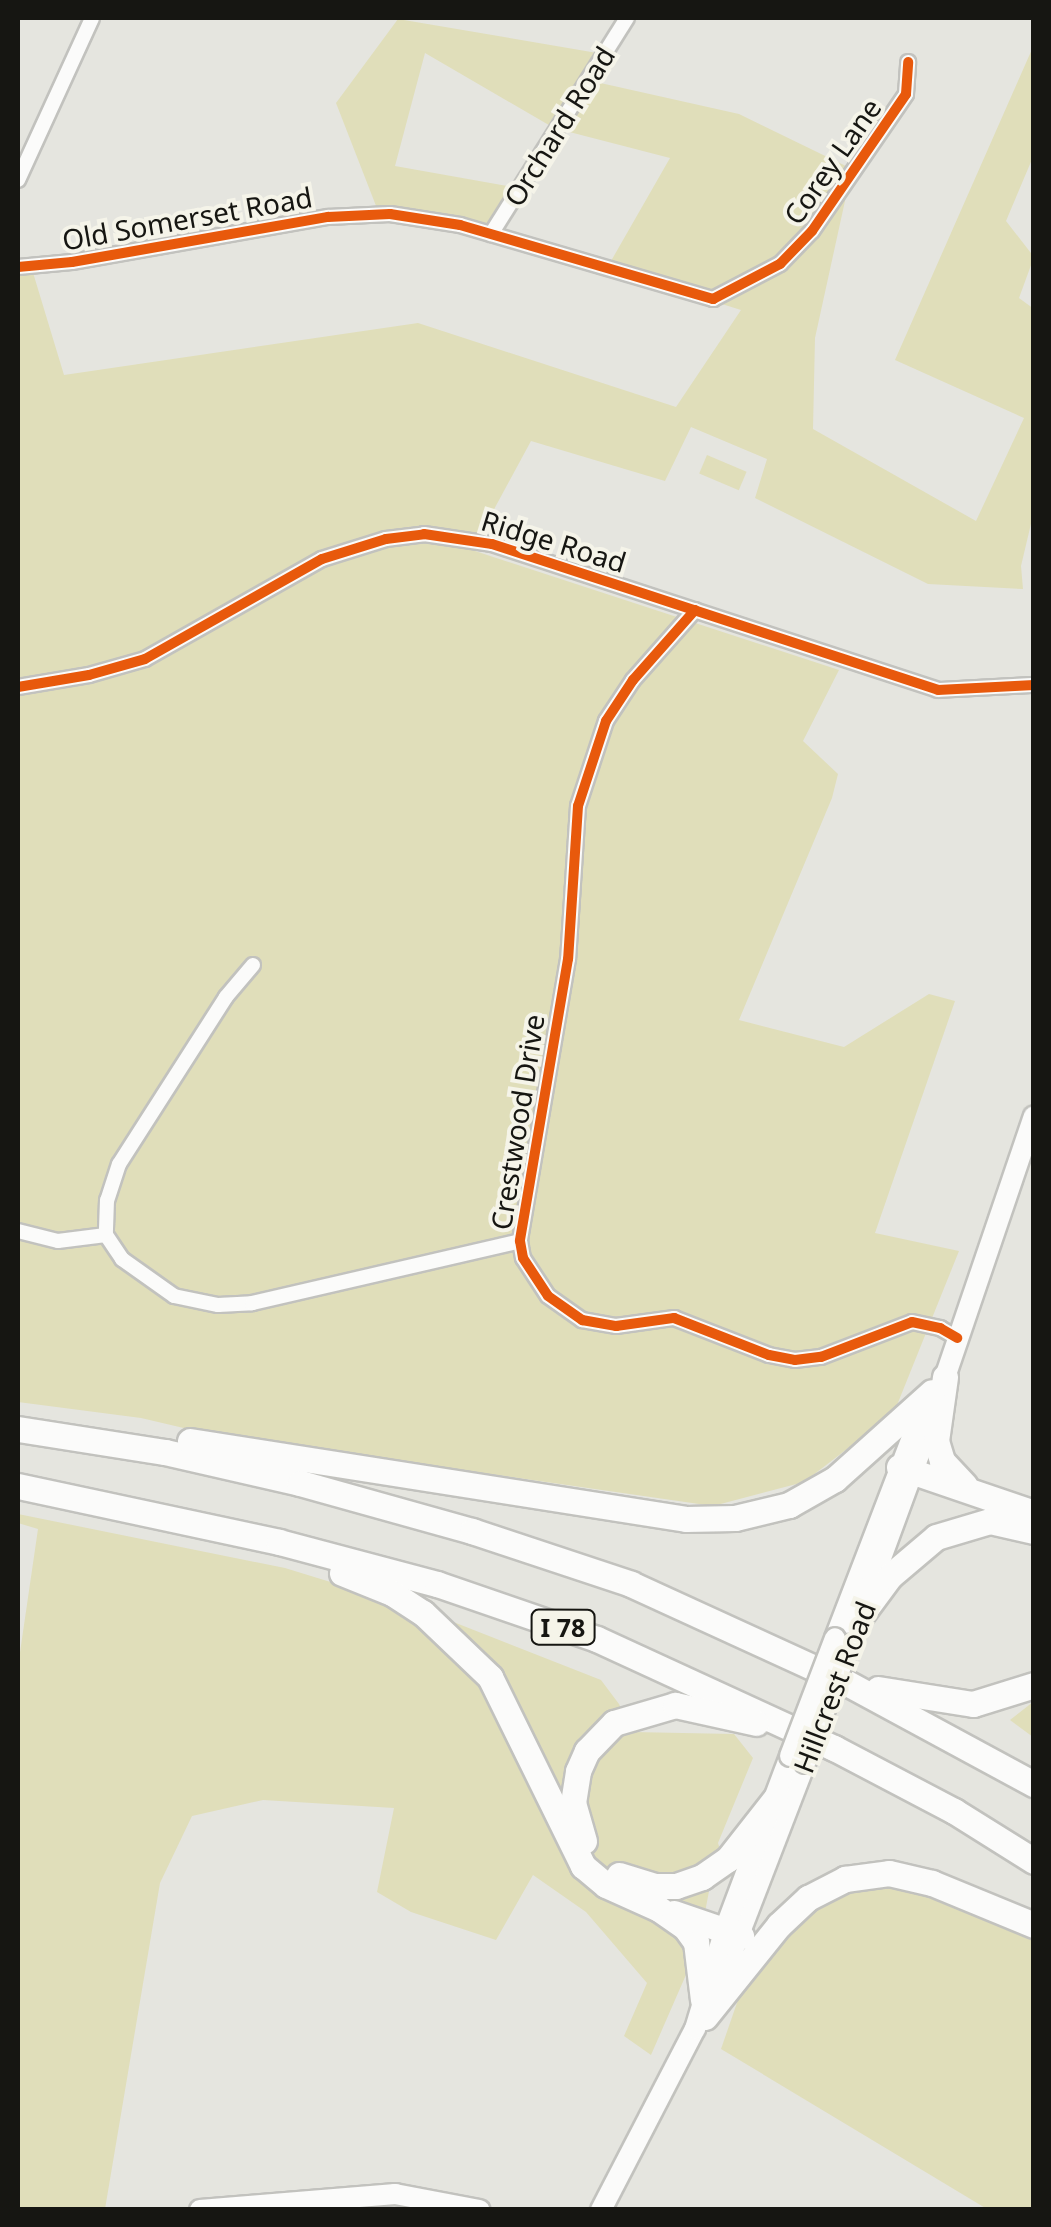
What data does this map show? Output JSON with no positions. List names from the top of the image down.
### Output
{
  "streets": {
    "highway": ["I 78"],
    "main road": ["Hillcrest Road"],
    "street": [
      "Orchard Road",
      "Corey Lane",
      "Old Somerset Road",
      "Ridge Road",
      "Crestwood Drive"
    ]
  },
  "crossings": [
    ["Orchard Road", "Old Somerset Road"],
    ["Corey Lane", "Old Somerset Road"],
    ["Ridge Road", "Crestwood Drive"],
    ["Crestwood Drive", "Hillcrest Road"]
  ]
}
